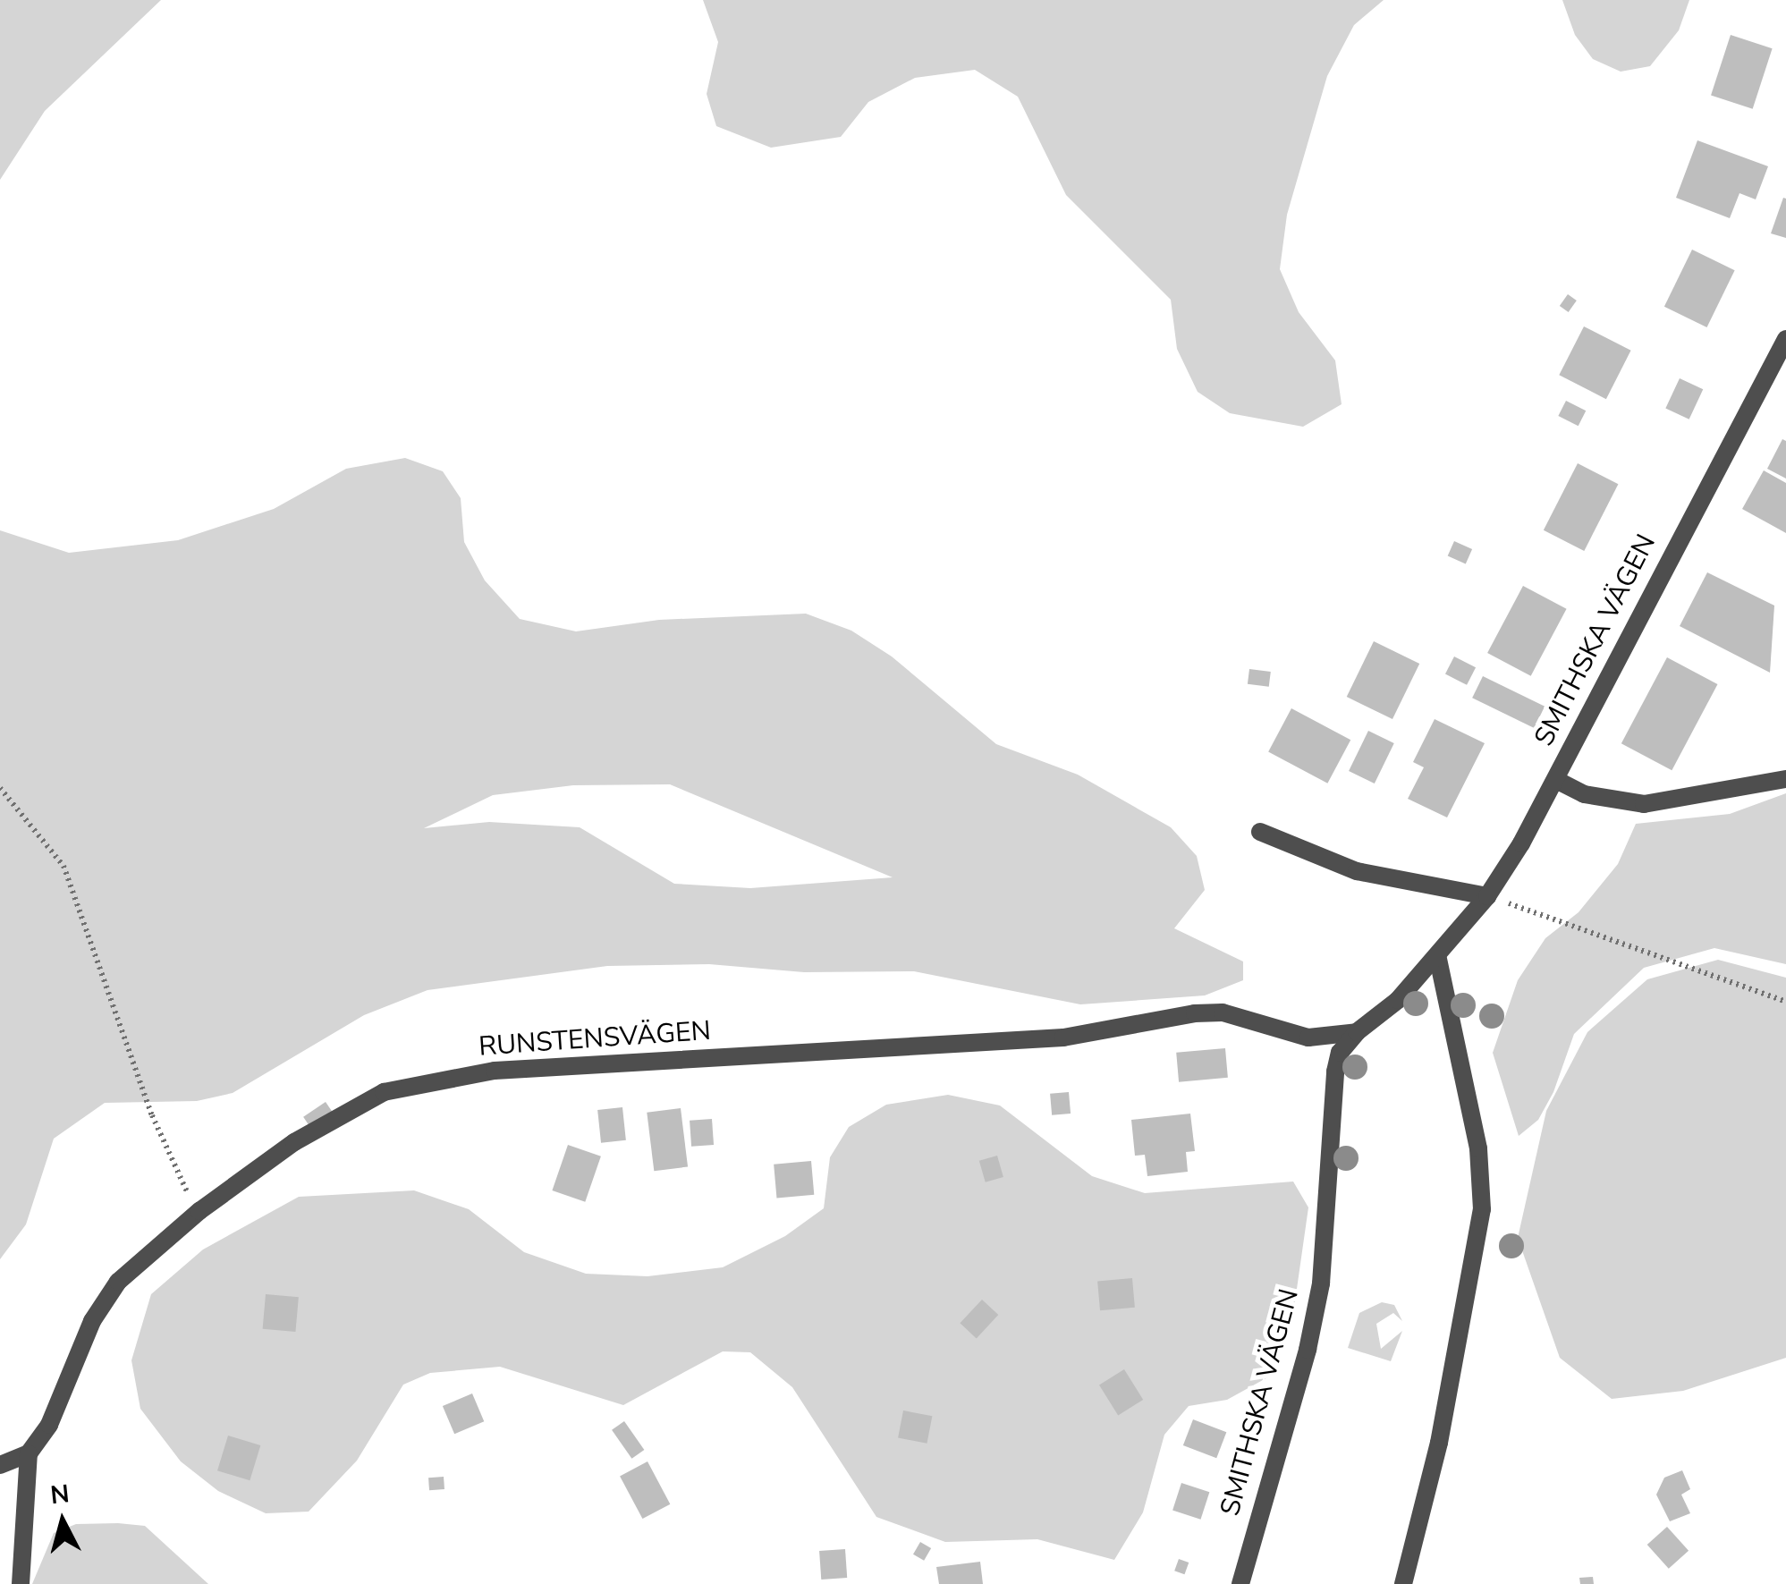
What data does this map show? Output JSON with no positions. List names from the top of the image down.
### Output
{
  "streets": {
    "street": ["SMITHSKA VÄGEN", "RUNSTENSVÄGEN"]
  },
  "crossings": [
    ["SMITHSKA VÄGEN", "RUNSTENSVÄGEN"]
  ],
  "north": "top"
}
